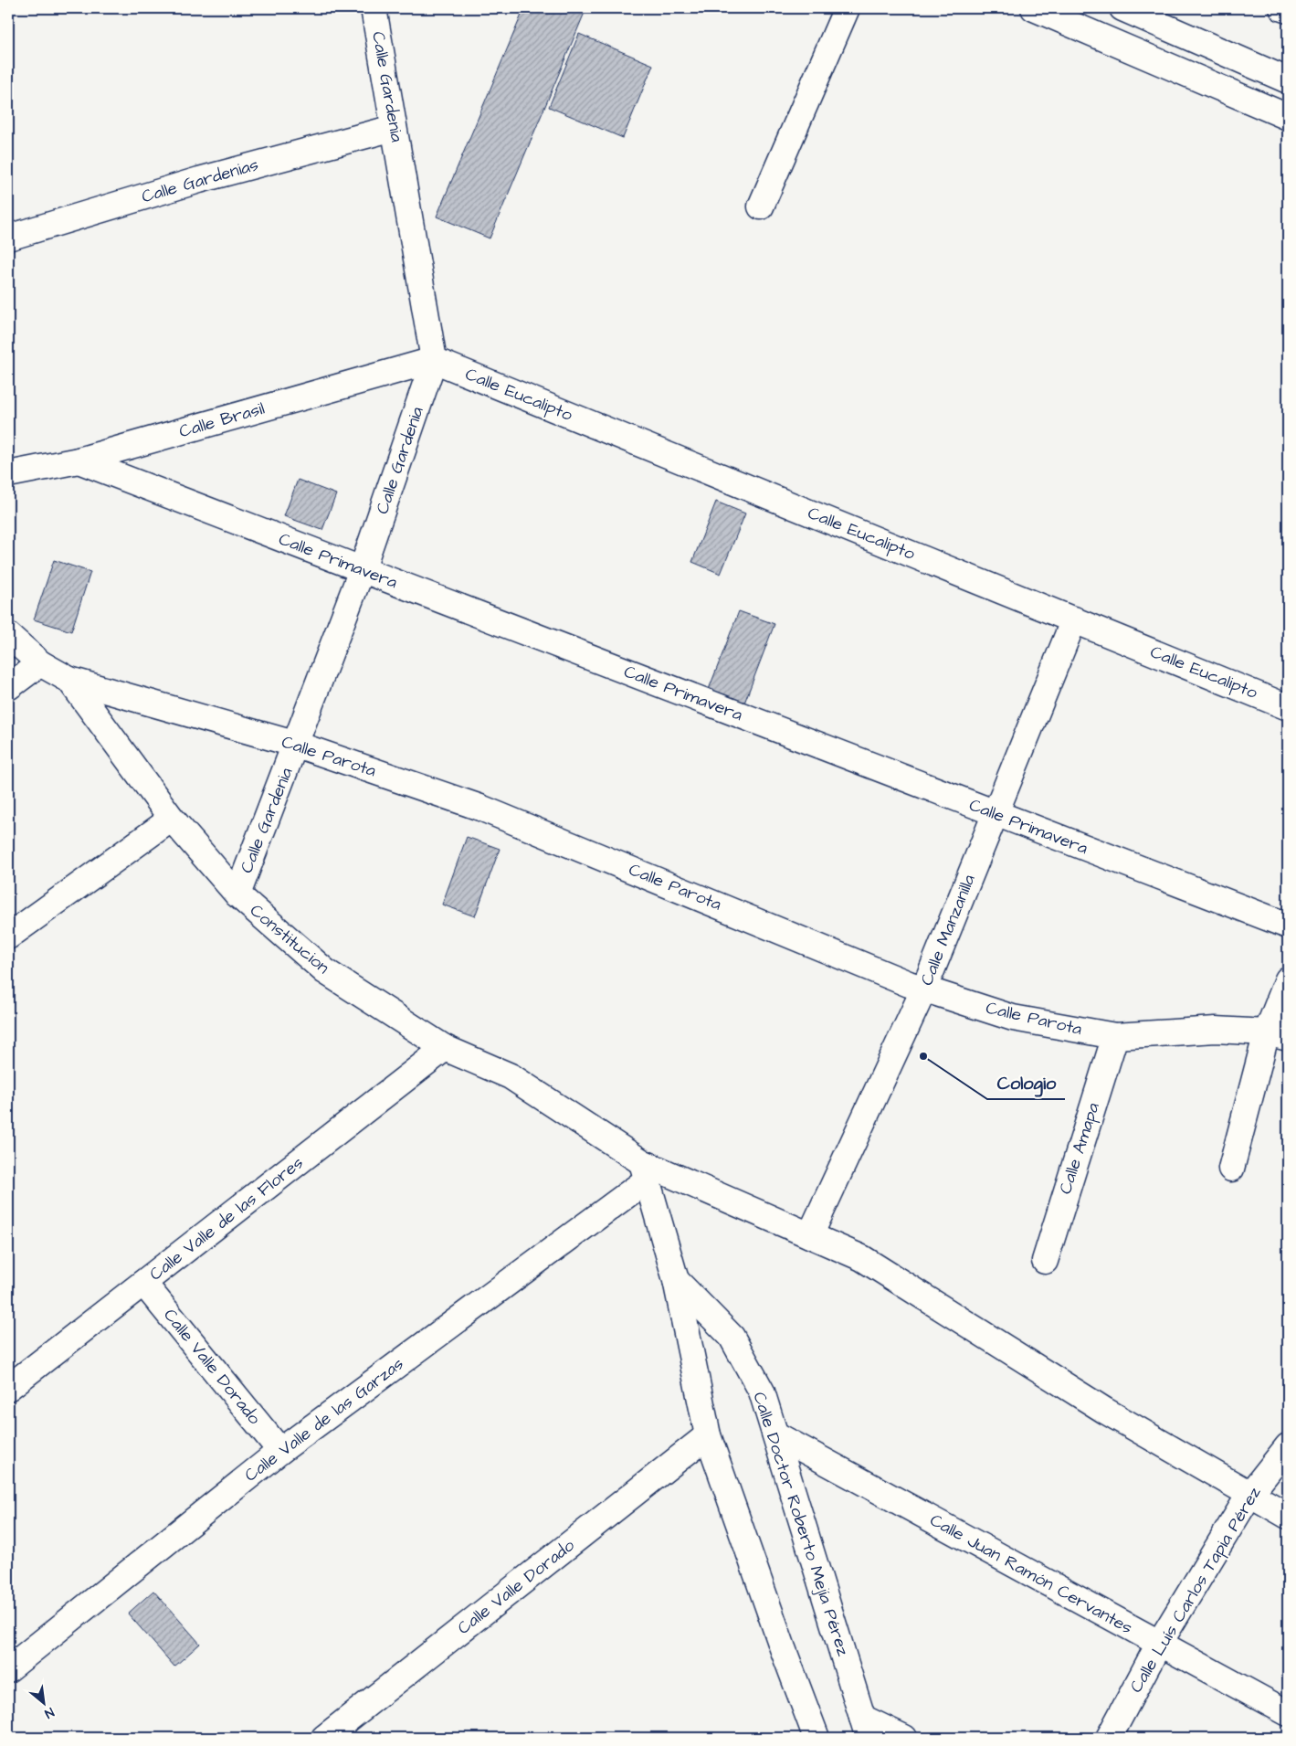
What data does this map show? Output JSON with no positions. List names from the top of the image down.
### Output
{
  "streets": {
    "main road": [
      "Calle Gardenia",
      "Calle Gardenias",
      "Calle Eucalipto",
      "Calle Brasil",
      "Calle Primavera",
      "Calle Parota",
      "Calle Manzanilla",
      "Constitucion",
      "Calle Amapa",
      "Calle Valle de las Flores",
      "Calle Valle Dorado",
      "Calle Valle de las Garzas",
      "Calle Doctor Roberto Mejía Pérez",
      "Calle Juan Ramón Cervantes",
      "Calle Luís Carlos Tapia Pérez"
    ]
  },
  "crossings": [
    ["Calle Gardenia", "Calle Gardenias"],
    ["Calle Gardenia", "Calle Eucalipto"],
    ["Calle Gardenia", "Calle Brasil"],
    ["Calle Gardenia", "Calle Primavera"],
    ["Calle Gardenia", "Calle Parota"],
    ["Calle Gardenia", "Constitucion"],
    ["Calle Eucalipto", "Calle Brasil"],
    ["Calle Eucalipto", "Calle Manzanilla"],
    ["Calle Brasil", "Calle Primavera"],
    ["Calle Primavera", "Calle Manzanilla"],
    ["Calle Parota", "Calle Manzanilla"],
    ["Calle Parota", "Constitucion"],
    ["Calle Parota", "Calle Amapa"],
    ["Calle Manzanilla", "Constitucion"],
    ["Constitucion", "Calle Valle de las Flores"],
    ["Constitucion", "Calle Valle de las Garzas"],
    ["Constitucion", "Calle Doctor Roberto Mejía Pérez"],
    ["Constitucion", "Calle Luís Carlos Tapia Pérez"],
    ["Calle Valle de las Flores", "Calle Valle Dorado"],
    ["Calle Valle Dorado", "Calle Valle de las Garzas"],
    ["Calle Valle Dorado", "Calle Doctor Roberto Mejía Pérez"],
    ["Calle Valle de las Garzas", "Calle Doctor Roberto Mejía Pérez"],
    ["Calle Doctor Roberto Mejía Pérez", "Calle Juan Ramón Cervantes"],
    ["Calle Juan Ramón Cervantes", "Calle Luís Carlos Tapia Pérez"]
  ],
  "places": ["Cologio"],
  "north": "bottom right"
}
